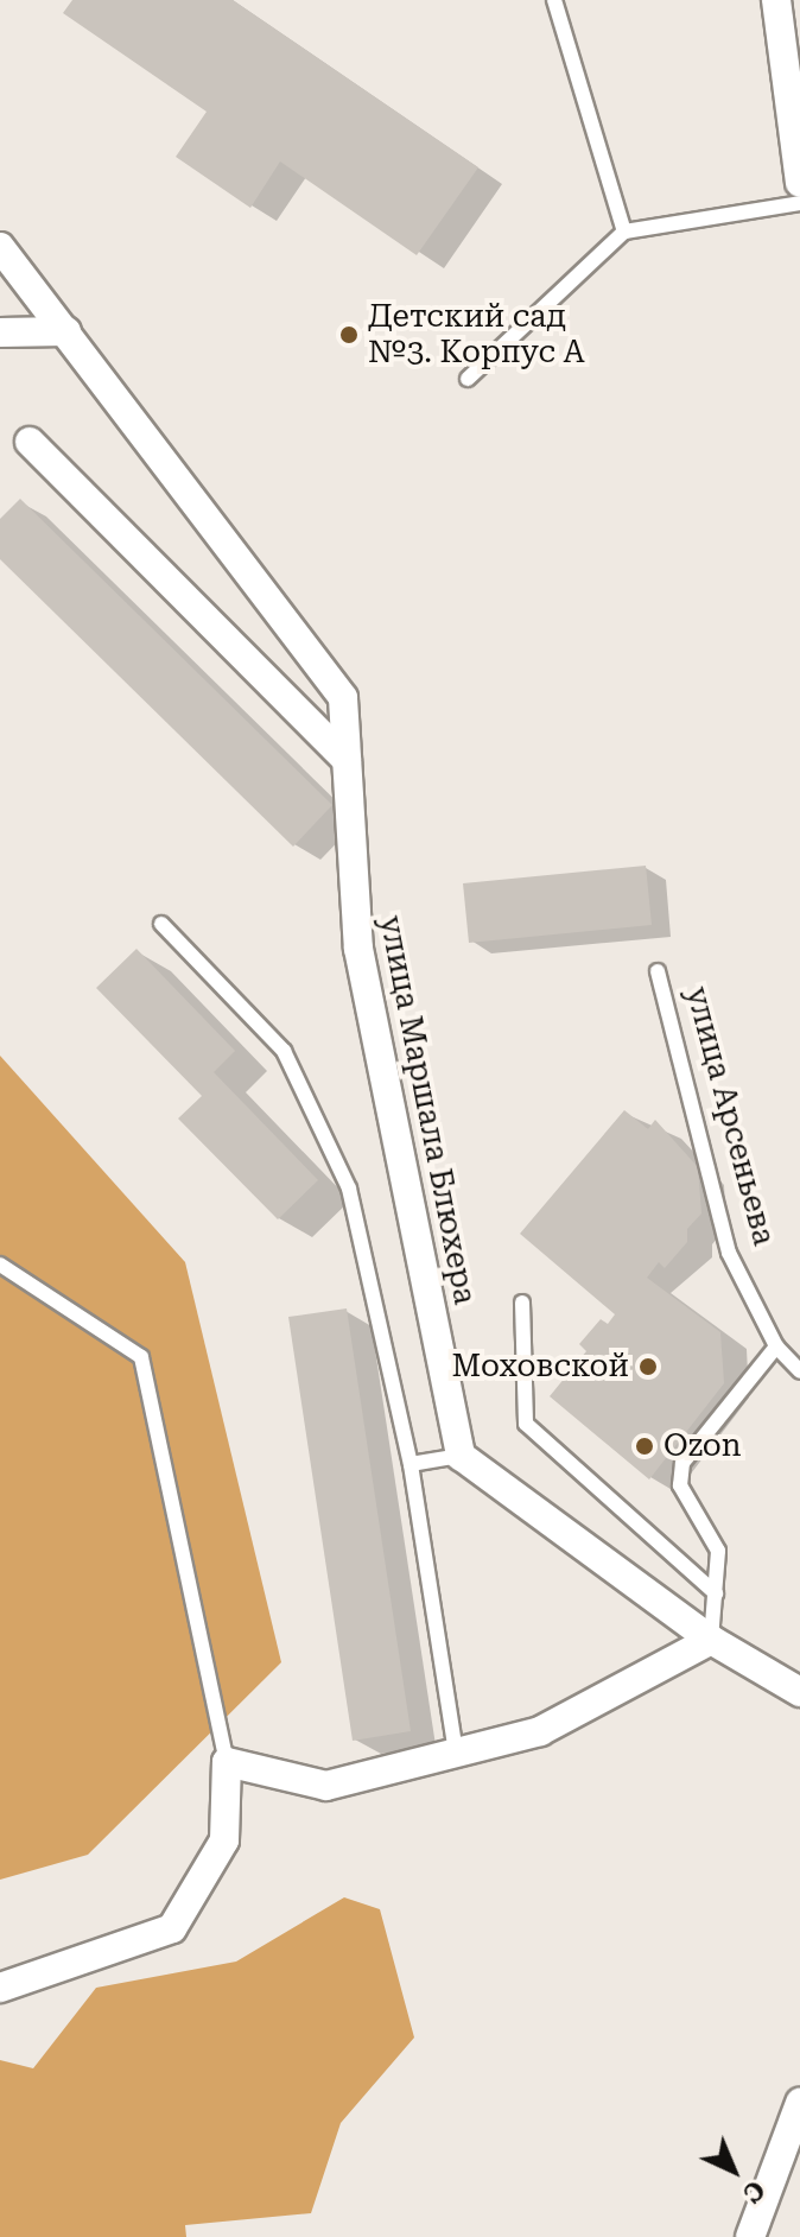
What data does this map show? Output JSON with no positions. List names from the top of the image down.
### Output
{
  "streets": {
    "street": ["улица Маршала Блюхера"],
    "lane": ["улица Арсеньева"]
  },
  "places": ["Детский сад №3. Корпус А", "Моховской", "Ozon"],
  "north": "bottom right"
}
